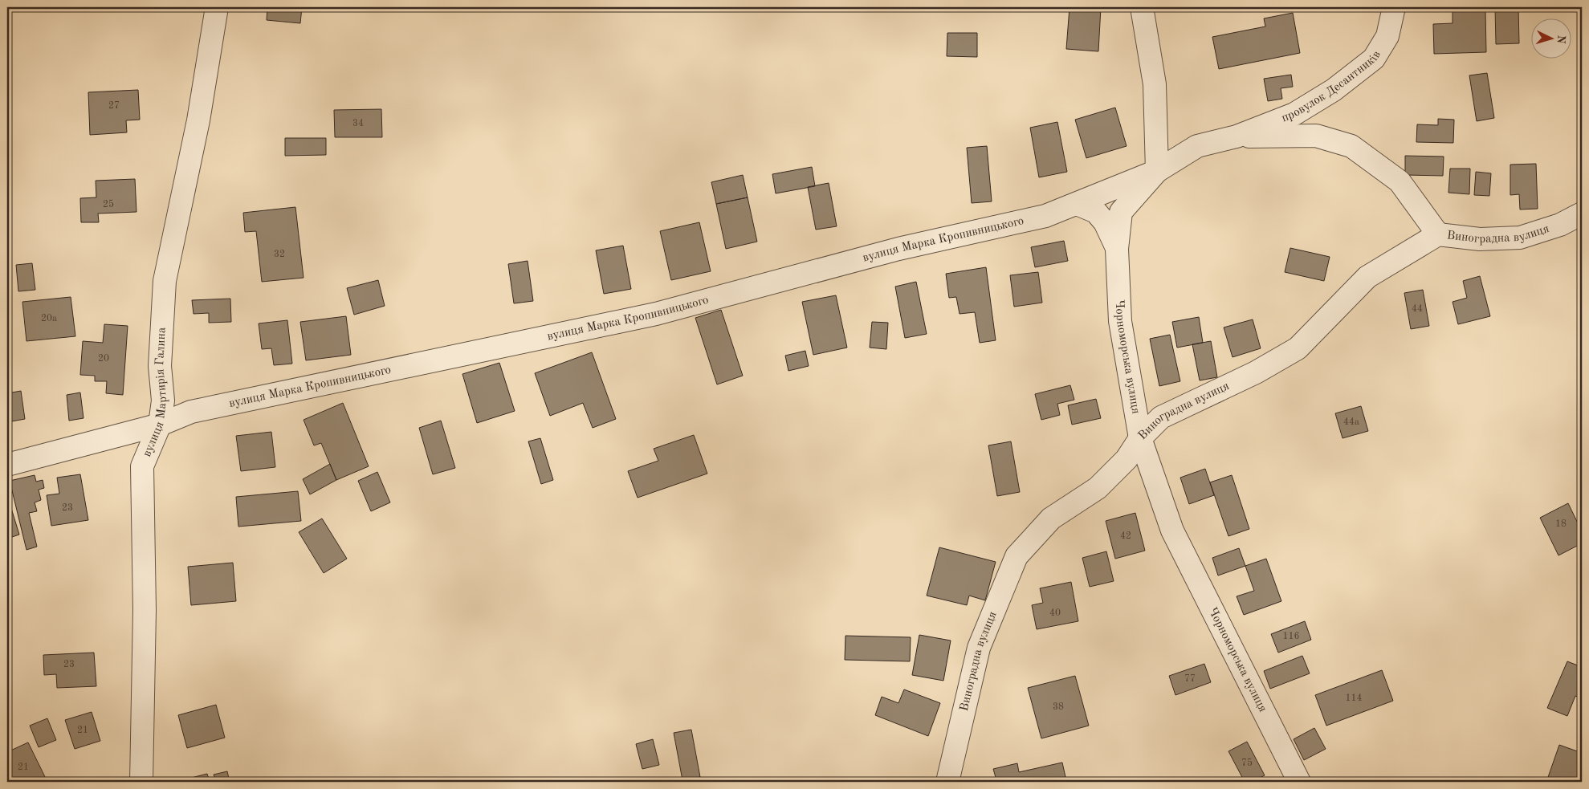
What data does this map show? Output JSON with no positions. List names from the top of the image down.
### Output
{
  "streets": {
    "street": [
      "провулок Десантників",
      "Виноградна вулиця",
      "вулиця Марка Кропивницького",
      "Чорноморська вулиця",
      "вулиця Мартирія Галина"
    ]
  },
  "crossings": [
    ["провулок Десантників", "вулиця Марка Кропивницького"],
    ["Виноградна вулиця", "Чорноморська вулиця"],
    ["вулиця Марка Кропивницького", "Чорноморська вулиця"],
    ["вулиця Марка Кропивницького", "вулиця Мартирія Галина"]
  ],
  "house_numbers": [
    "27",
    "34",
    "25",
    "32",
    "44",
    "20а",
    "20",
    "44а",
    "23",
    "18",
    "42",
    "40",
    "116",
    "23",
    "77",
    "114",
    "38",
    "21",
    "75",
    "21"
  ],
  "north": "right"
}
